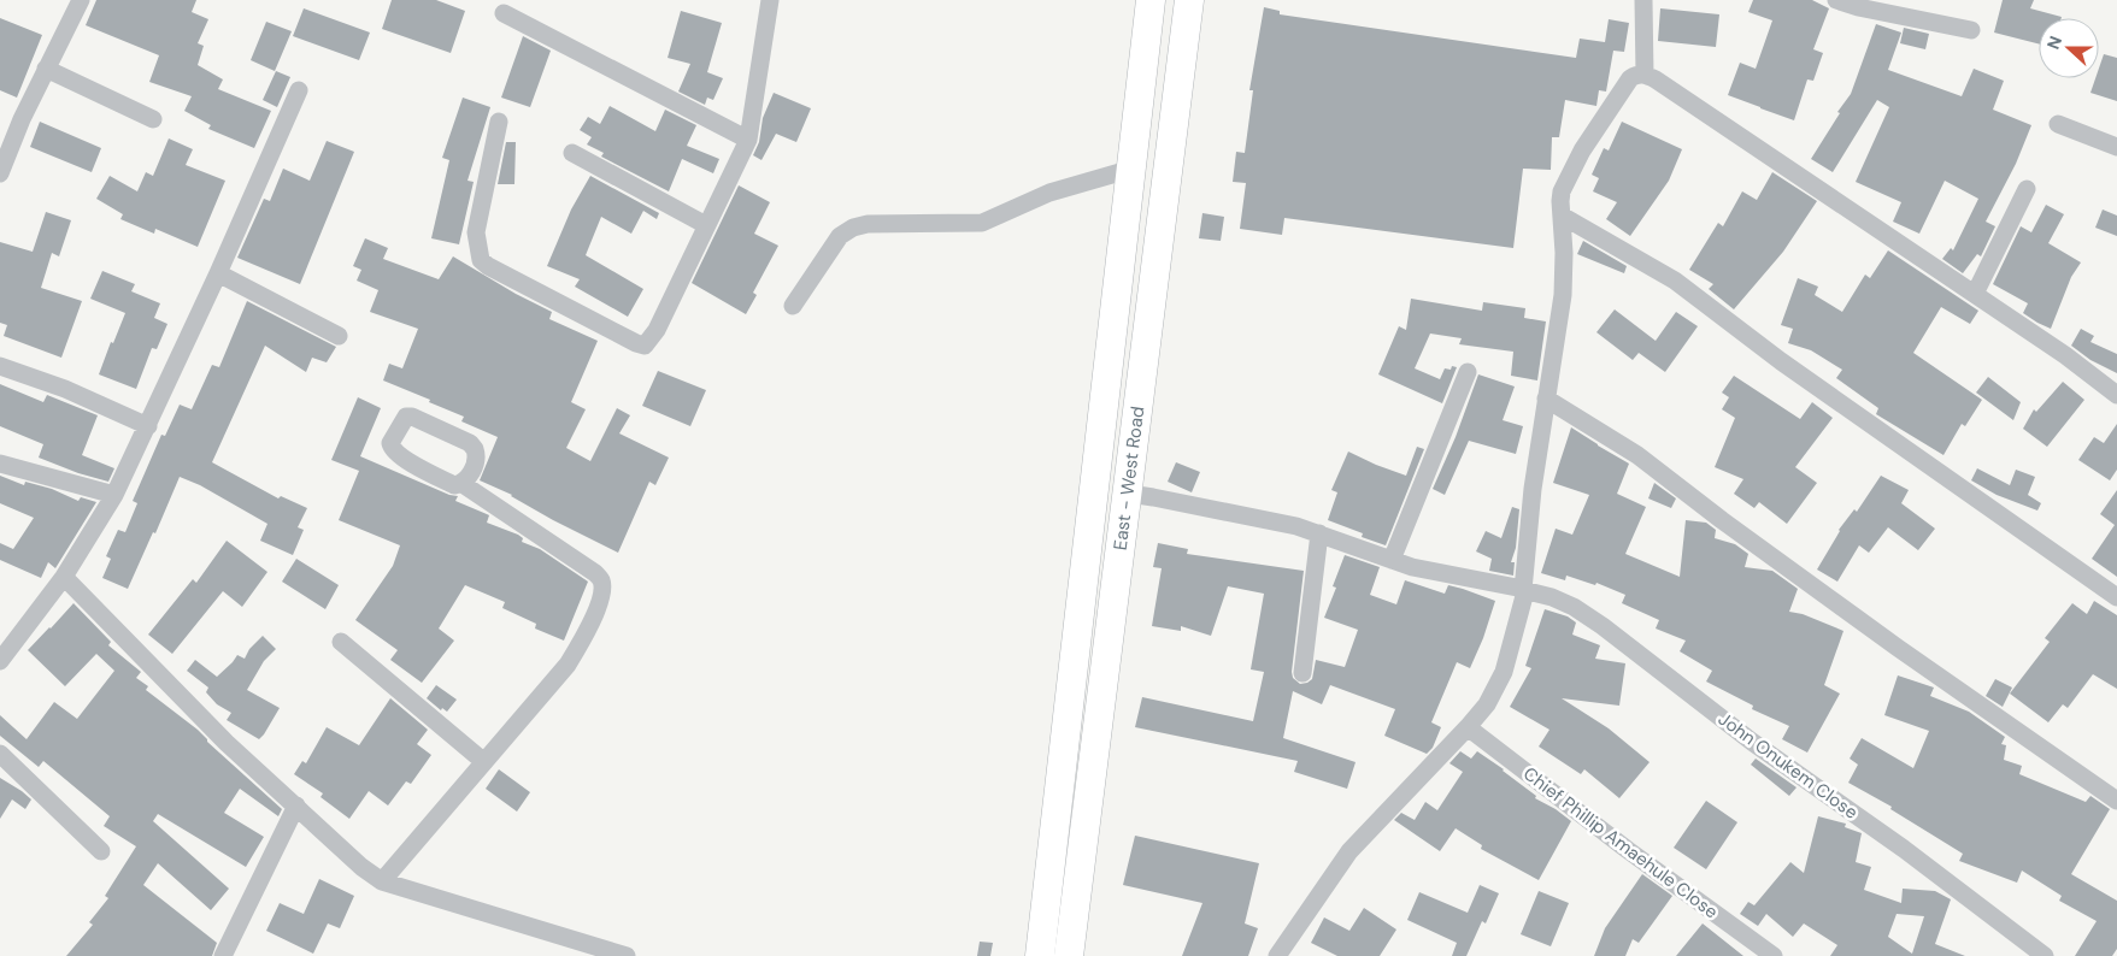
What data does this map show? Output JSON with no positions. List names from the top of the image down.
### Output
{
  "streets": {
    "main road": ["East - West Road"],
    "street": ["John Onukem Close", "Chief Phillip Amaehule Close"]
  },
  "crossings": [
    ["East - West Road", "John Onukem Close"]
  ],
  "north": "left"
}
